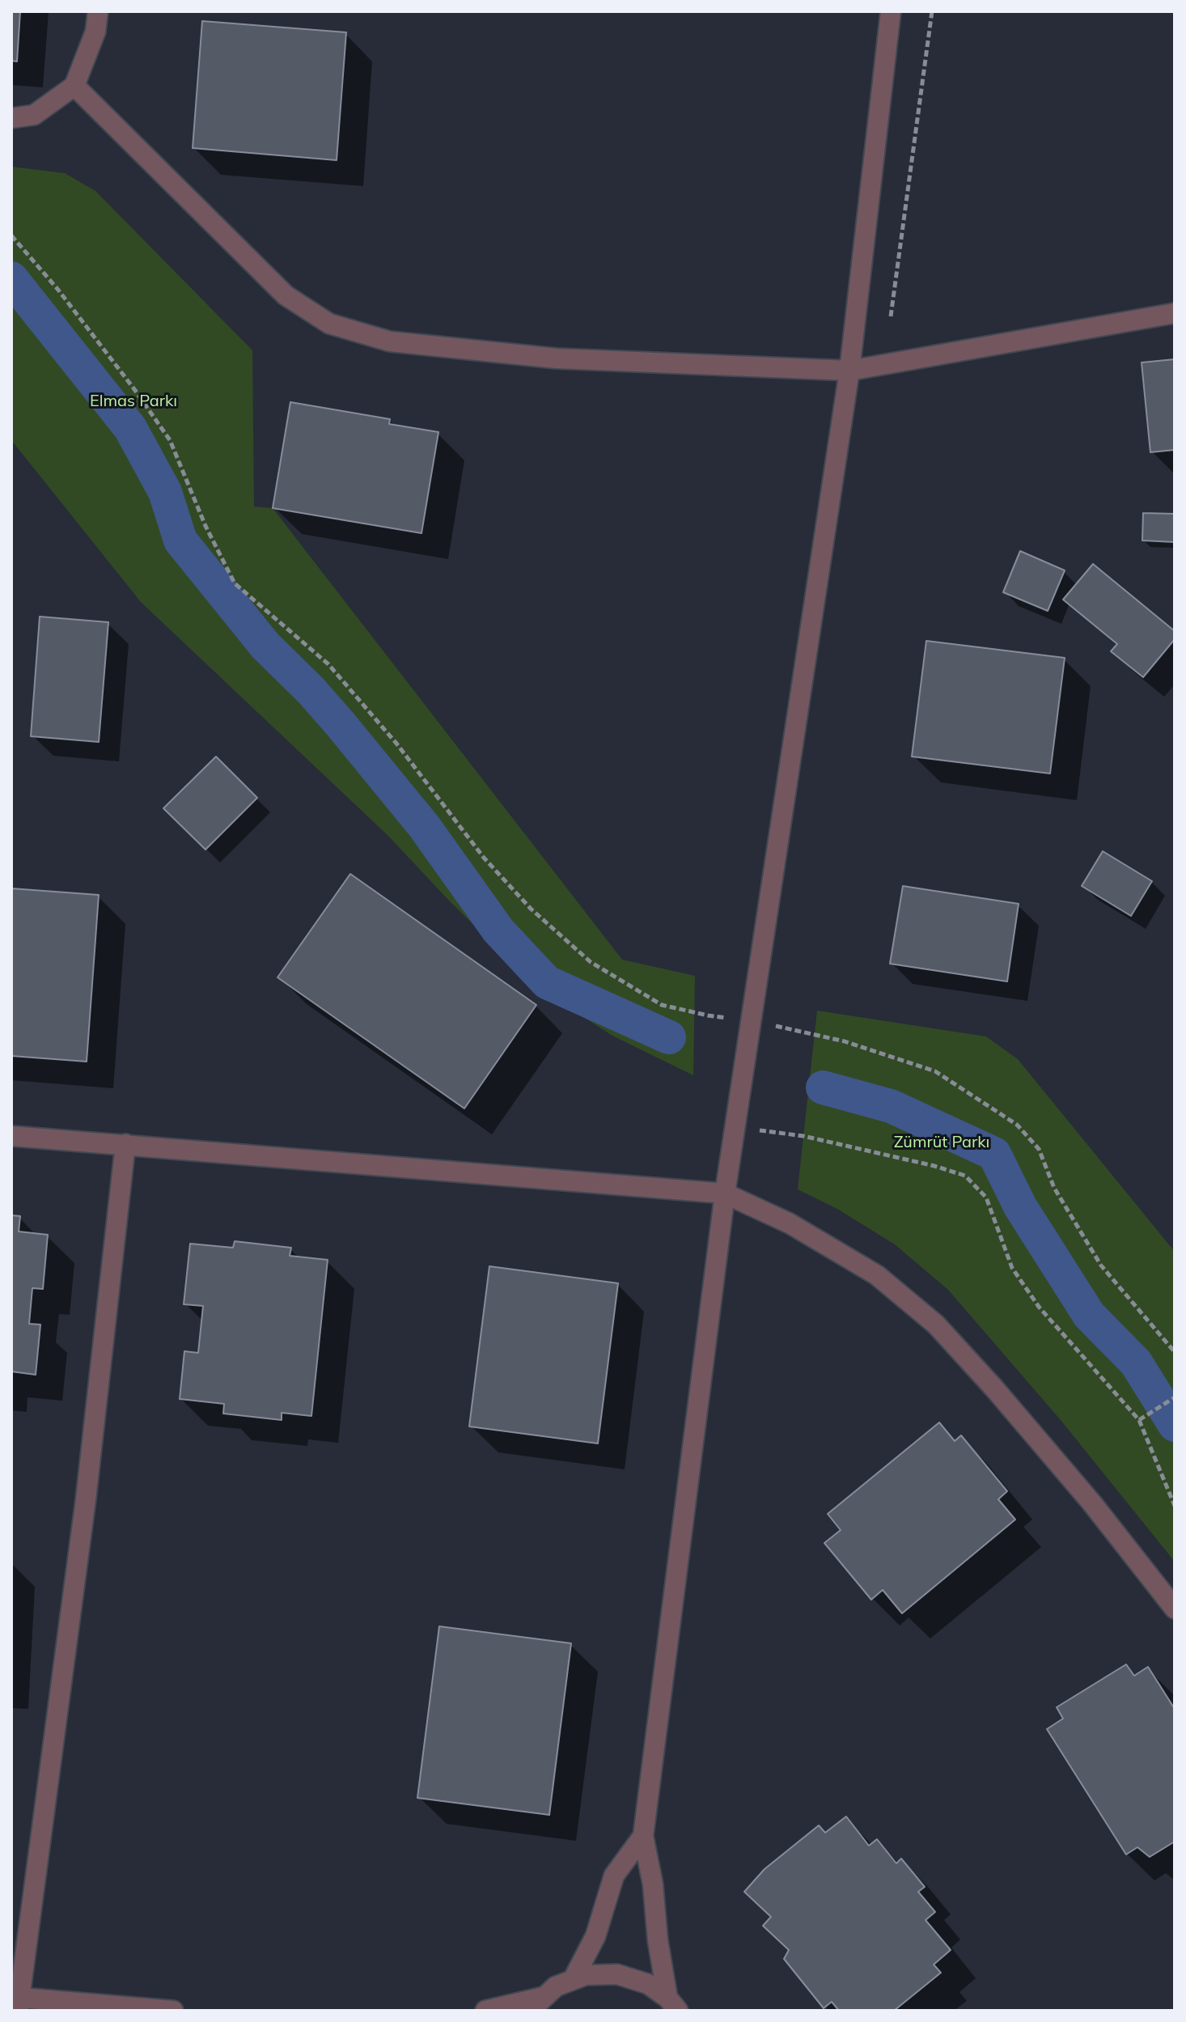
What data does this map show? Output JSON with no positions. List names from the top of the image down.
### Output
{
  "parks": ["Elmas Parkı", "Zümrüt Parkı"]
}
